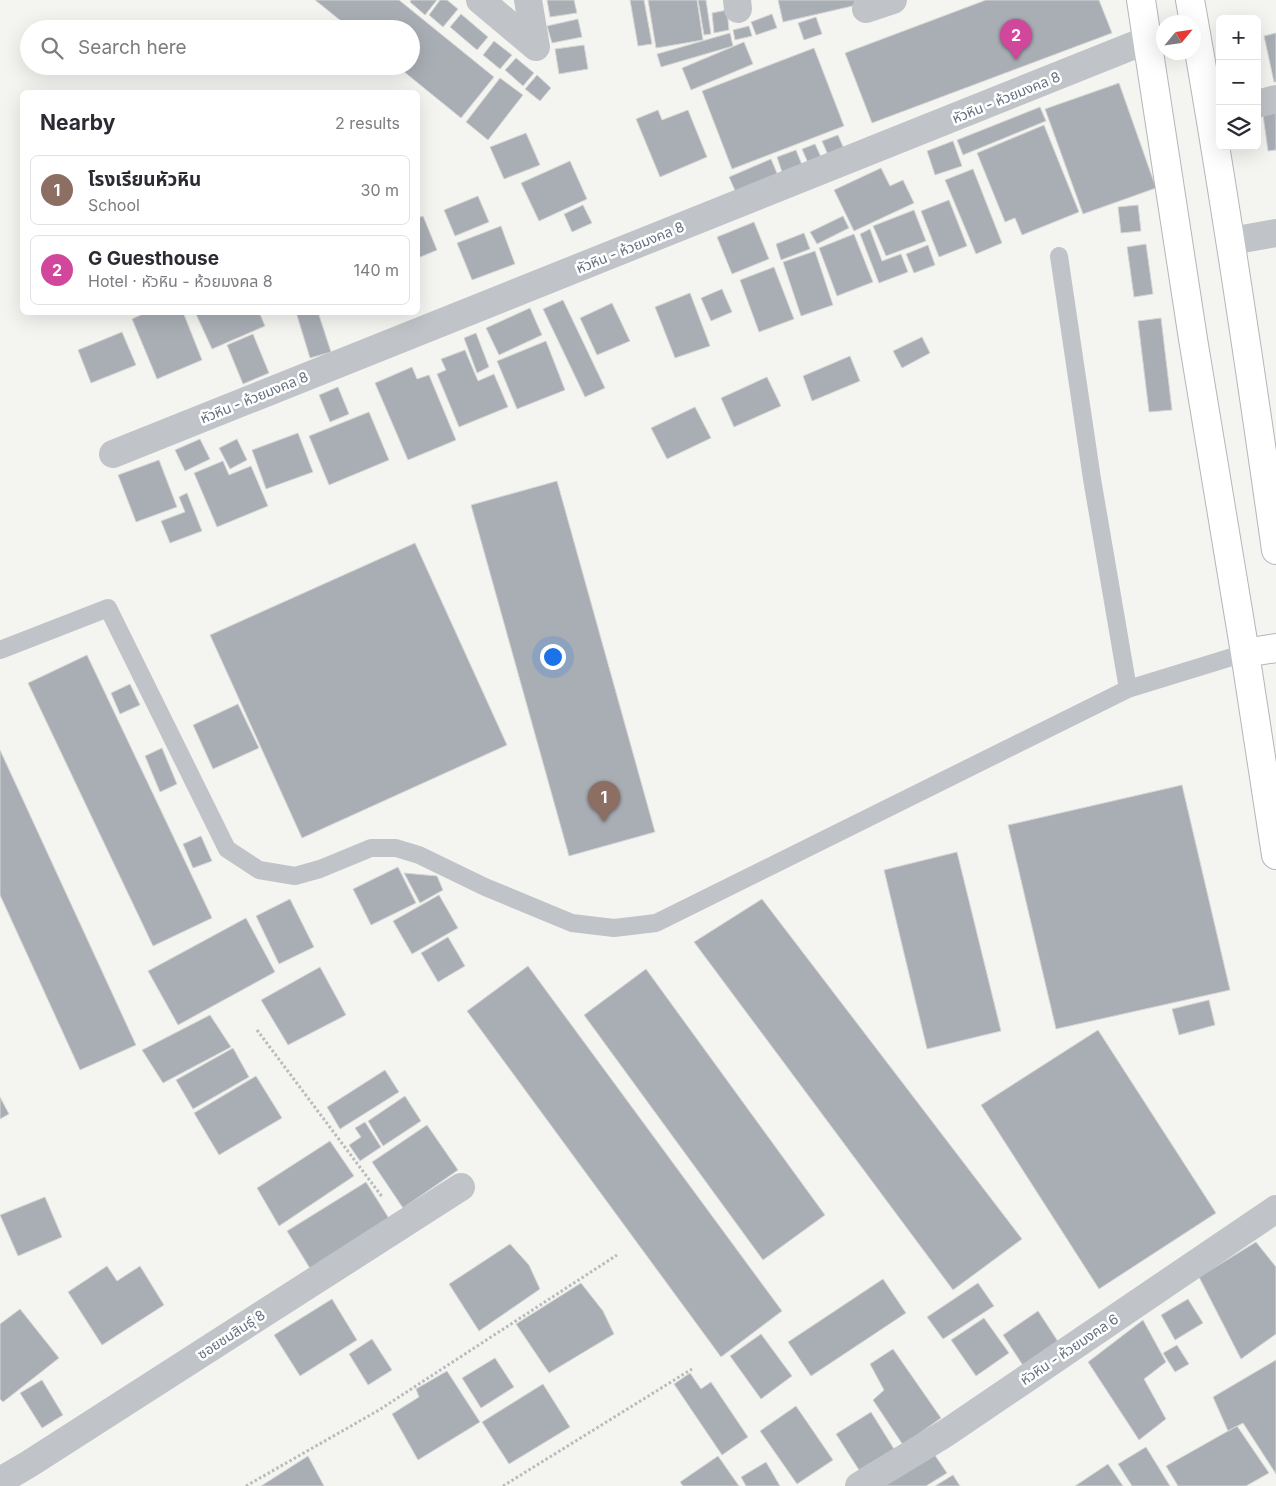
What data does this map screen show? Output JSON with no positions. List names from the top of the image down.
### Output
{
  "streets": {
    "street": ["หัวหิน - ห้วยมงคล 8", "ซอยชมสินธุ์ 8", "หัวหิน - ห้วยมงคล 6"]
  },
  "north": "top right",
  "page": {
    "map_buttons": ["+", "−"],
    "pins": ["2", "1"],
    "search": "Search here",
    "heading": ["Nearby", "2 results"],
    "list": [
      {
        "mark": "1",
        "name": "โรงเรียนหัวหิน",
        "note": "School",
        "value": "30 m"
      },
      {
        "mark": "2",
        "name": "G Guesthouse",
        "note": "Hotel · หัวหิน - ห้วยมงคล 8",
        "value": "140 m"
      }
    ]
  }
}
